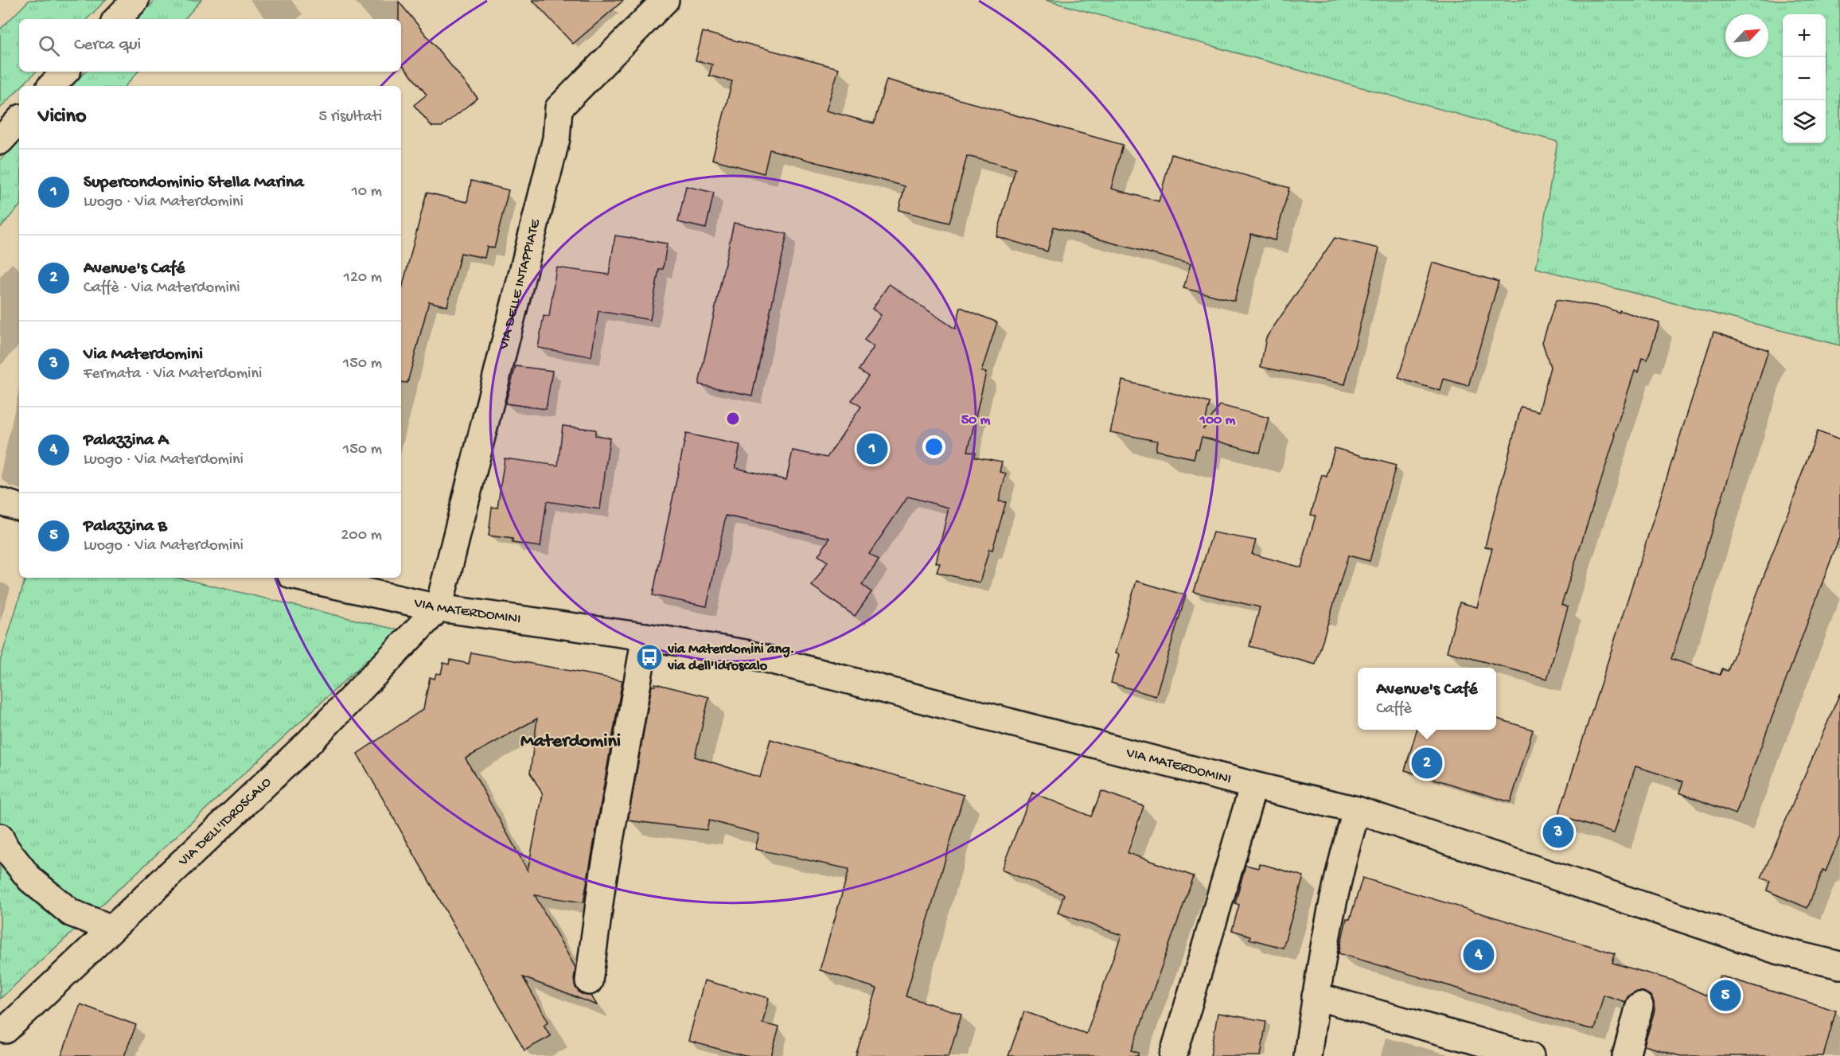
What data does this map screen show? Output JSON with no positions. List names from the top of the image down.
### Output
{
  "streets": {
    "street": ["VIA DELLE INTAPPIATE", "VIA MATERDOMINI", "VIA DELL'IDROSCALO"]
  },
  "crossings": [
    ["VIA DELLE INTAPPIATE", "VIA MATERDOMINI"],
    ["VIA DELLE INTAPPIATE", "VIA DELL'IDROSCALO"],
    ["VIA MATERDOMINI", "VIA DELL'IDROSCALO"]
  ],
  "districts": ["Materdomini"],
  "places": {
    "bus stop": ["via Materdomini ang. via dell'Idroscalo"]
  },
  "north": "top right",
  "page": {
    "map_buttons": ["+", "−"],
    "search": "Cerca qui",
    "heading": ["Vicino", "5 risultati"],
    "list": [
      {
        "mark": "1",
        "name": "Supercondominio Stella Marina",
        "note": "Luogo · Via Materdomini",
        "value": "10 m"
      },
      {
        "mark": "2",
        "name": "Avenue's Café",
        "note": "Caffè · Via Materdomini",
        "value": "120 m"
      },
      {
        "mark": "3",
        "name": "Via Materdomini",
        "note": "Fermata · Via Materdomini",
        "value": "150 m"
      },
      {
        "mark": "4",
        "name": "Palazzina A",
        "note": "Luogo · Via Materdomini",
        "value": "150 m"
      },
      {
        "mark": "5",
        "name": "Palazzina B",
        "note": "Luogo · Via Materdomini",
        "value": "200 m"
      }
    ],
    "pins": [
      "1",
      "2",
      "3",
      "4",
      "5"
    ],
    "popup": ["Avenue's Café", "Caffè"]
  },
  "rings": ["50 m", "100 m"]
}
